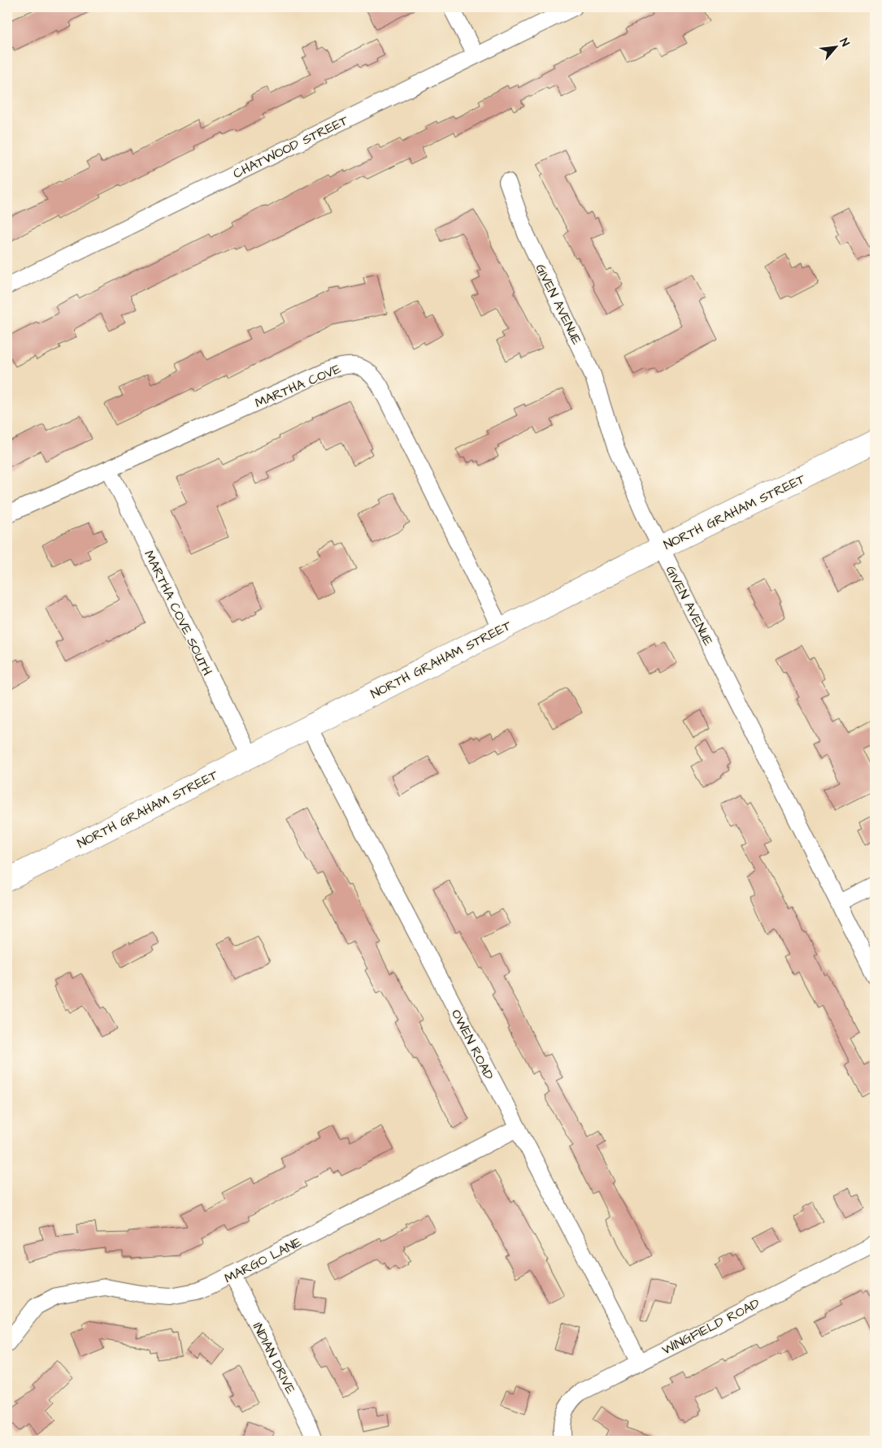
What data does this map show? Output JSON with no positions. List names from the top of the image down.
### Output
{
  "streets": {
    "main road": ["NORTH GRAHAM STREET"],
    "street": [
      "CHATWOOD STREET",
      "GIVEN AVENUE",
      "MARTHA COVE",
      "MARTHA COVE SOUTH",
      "OWEN ROAD",
      "MARGO LANE",
      "WINGFIELD ROAD",
      "INDIAN DRIVE"
    ]
  },
  "crossings": [
    ["GIVEN AVENUE", "NORTH GRAHAM STREET"],
    ["MARTHA COVE", "NORTH GRAHAM STREET"],
    ["MARTHA COVE", "MARTHA COVE SOUTH"],
    ["NORTH GRAHAM STREET", "MARTHA COVE SOUTH"],
    ["NORTH GRAHAM STREET", "OWEN ROAD"],
    ["OWEN ROAD", "MARGO LANE"],
    ["OWEN ROAD", "WINGFIELD ROAD"],
    ["MARGO LANE", "INDIAN DRIVE"]
  ],
  "north": "top right"
}
